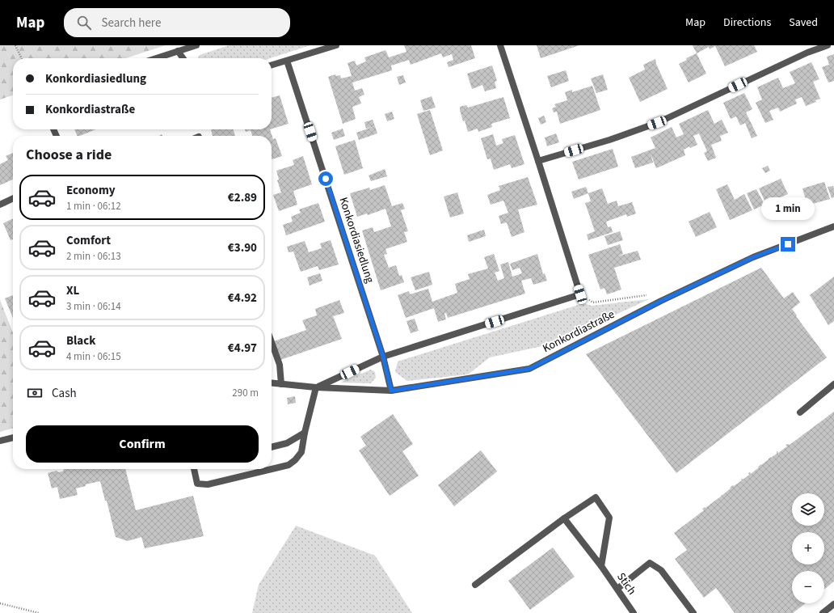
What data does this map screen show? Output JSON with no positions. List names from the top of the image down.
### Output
{
  "streets": {
    "street": ["Konkordiasiedlung", "Konkordiastraße", "Stich"]
  },
  "crossings": [
    ["Konkordiasiedlung", "Konkordiastraße"]
  ],
  "page": {
    "header": "Map",
    "search": "Search here",
    "nav": ["Map", "Directions", "Saved"],
    "banner": ["Konkordiasiedlung", "Konkordiastraße"],
    "heading": "Choose a ride",
    "list": [
      {
        "name": "Economy",
        "note": "1 min · 06:12",
        "value": "€2.89"
      },
      {
        "name": "Comfort",
        "note": "2 min · 06:13",
        "value": "€3.90"
      },
      {
        "name": "XL",
        "note": "3 min · 06:14",
        "value": "€4.92"
      },
      {
        "name": "Black",
        "note": "4 min · 06:15",
        "value": "€4.97"
      }
    ],
    "bubble": "1 min",
    "pay": ["Cash", "290 m"],
    "buttons": "Confirm",
    "map_buttons": ["+", "−"]
  }
}
